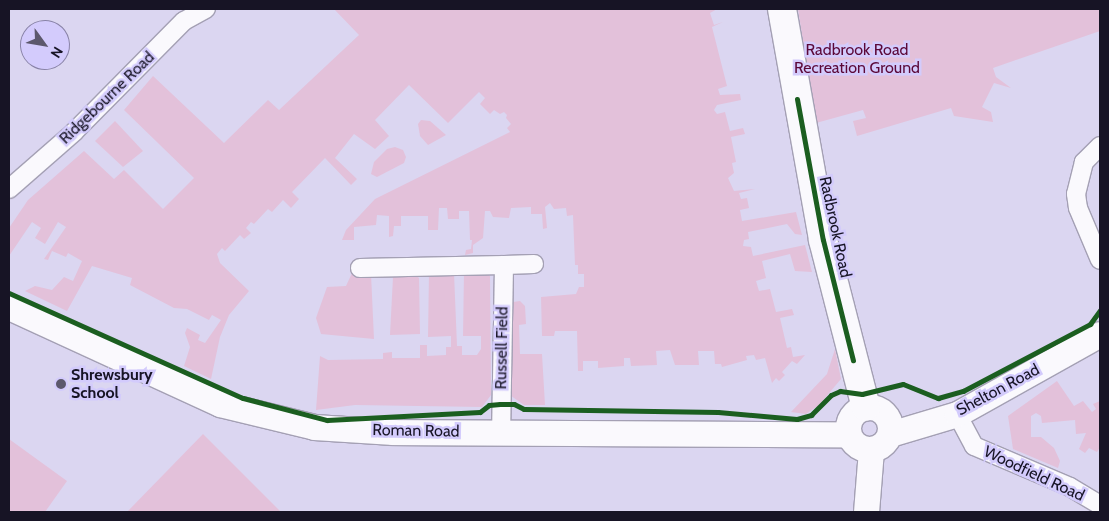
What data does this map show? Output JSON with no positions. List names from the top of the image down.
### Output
{
  "streets": {
    "main road": ["Radbrook Road", "Shelton Road", "Roman Road"],
    "street": ["Ridgebourne Road", "Russell Field", "Woodfield Road"]
  },
  "crossings": [
    ["Radbrook Road", "Shelton Road"],
    ["Radbrook Road", "Roman Road"],
    ["Russell Field", "Roman Road"],
    ["Shelton Road", "Roman Road"],
    ["Shelton Road", "Woodfield Road"]
  ],
  "parks": ["Radbrook Road Recreation Ground"],
  "places": ["Shrewsbury School"],
  "north": "bottom right"
}
